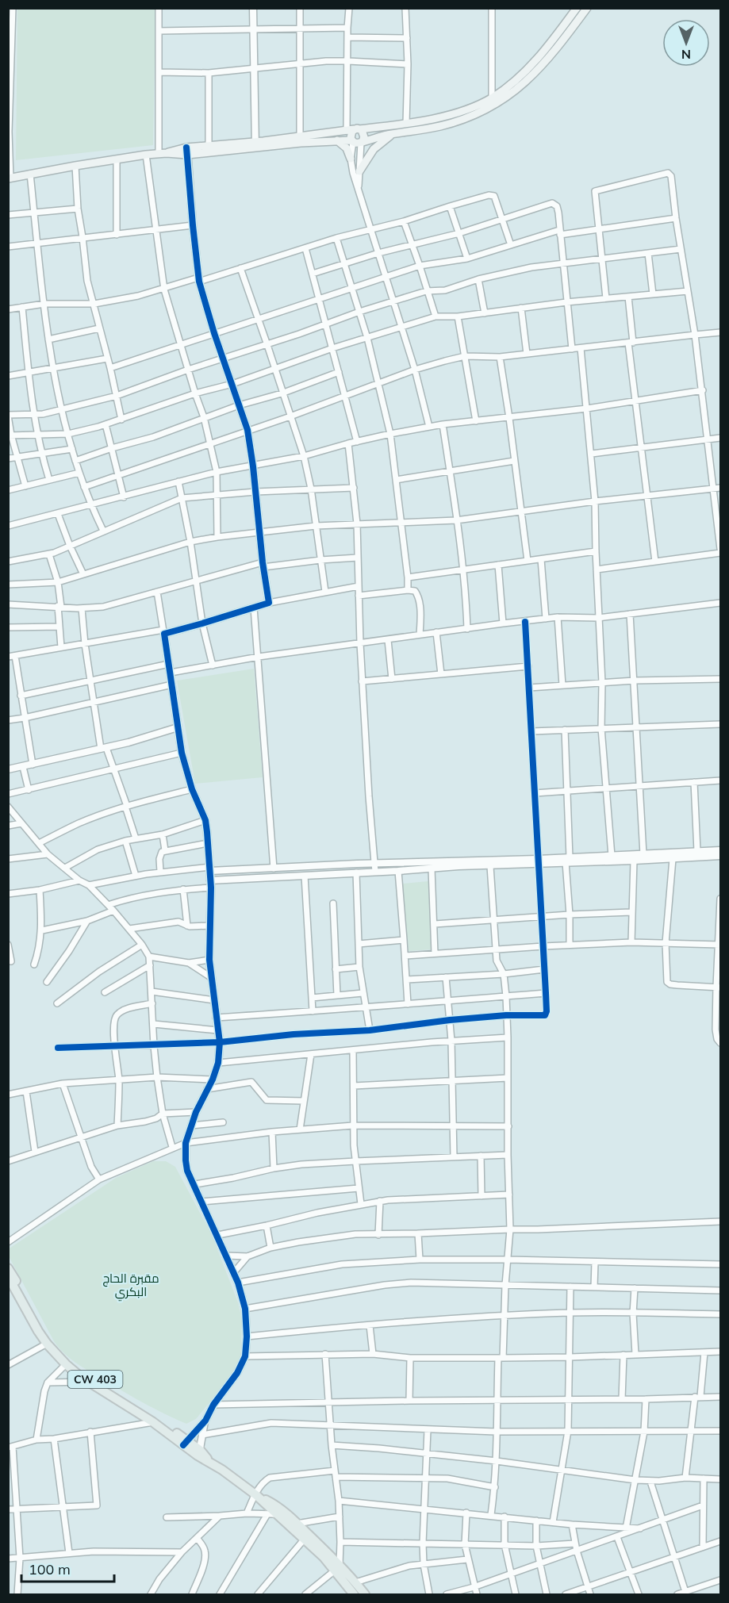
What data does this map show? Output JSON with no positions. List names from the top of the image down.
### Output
{
  "streets": {
    "main road": ["CW 403"]
  },
  "parks": ["مقبرة الحاج البكري"],
  "scale_bar": "100 m",
  "north": "bottom"
}
